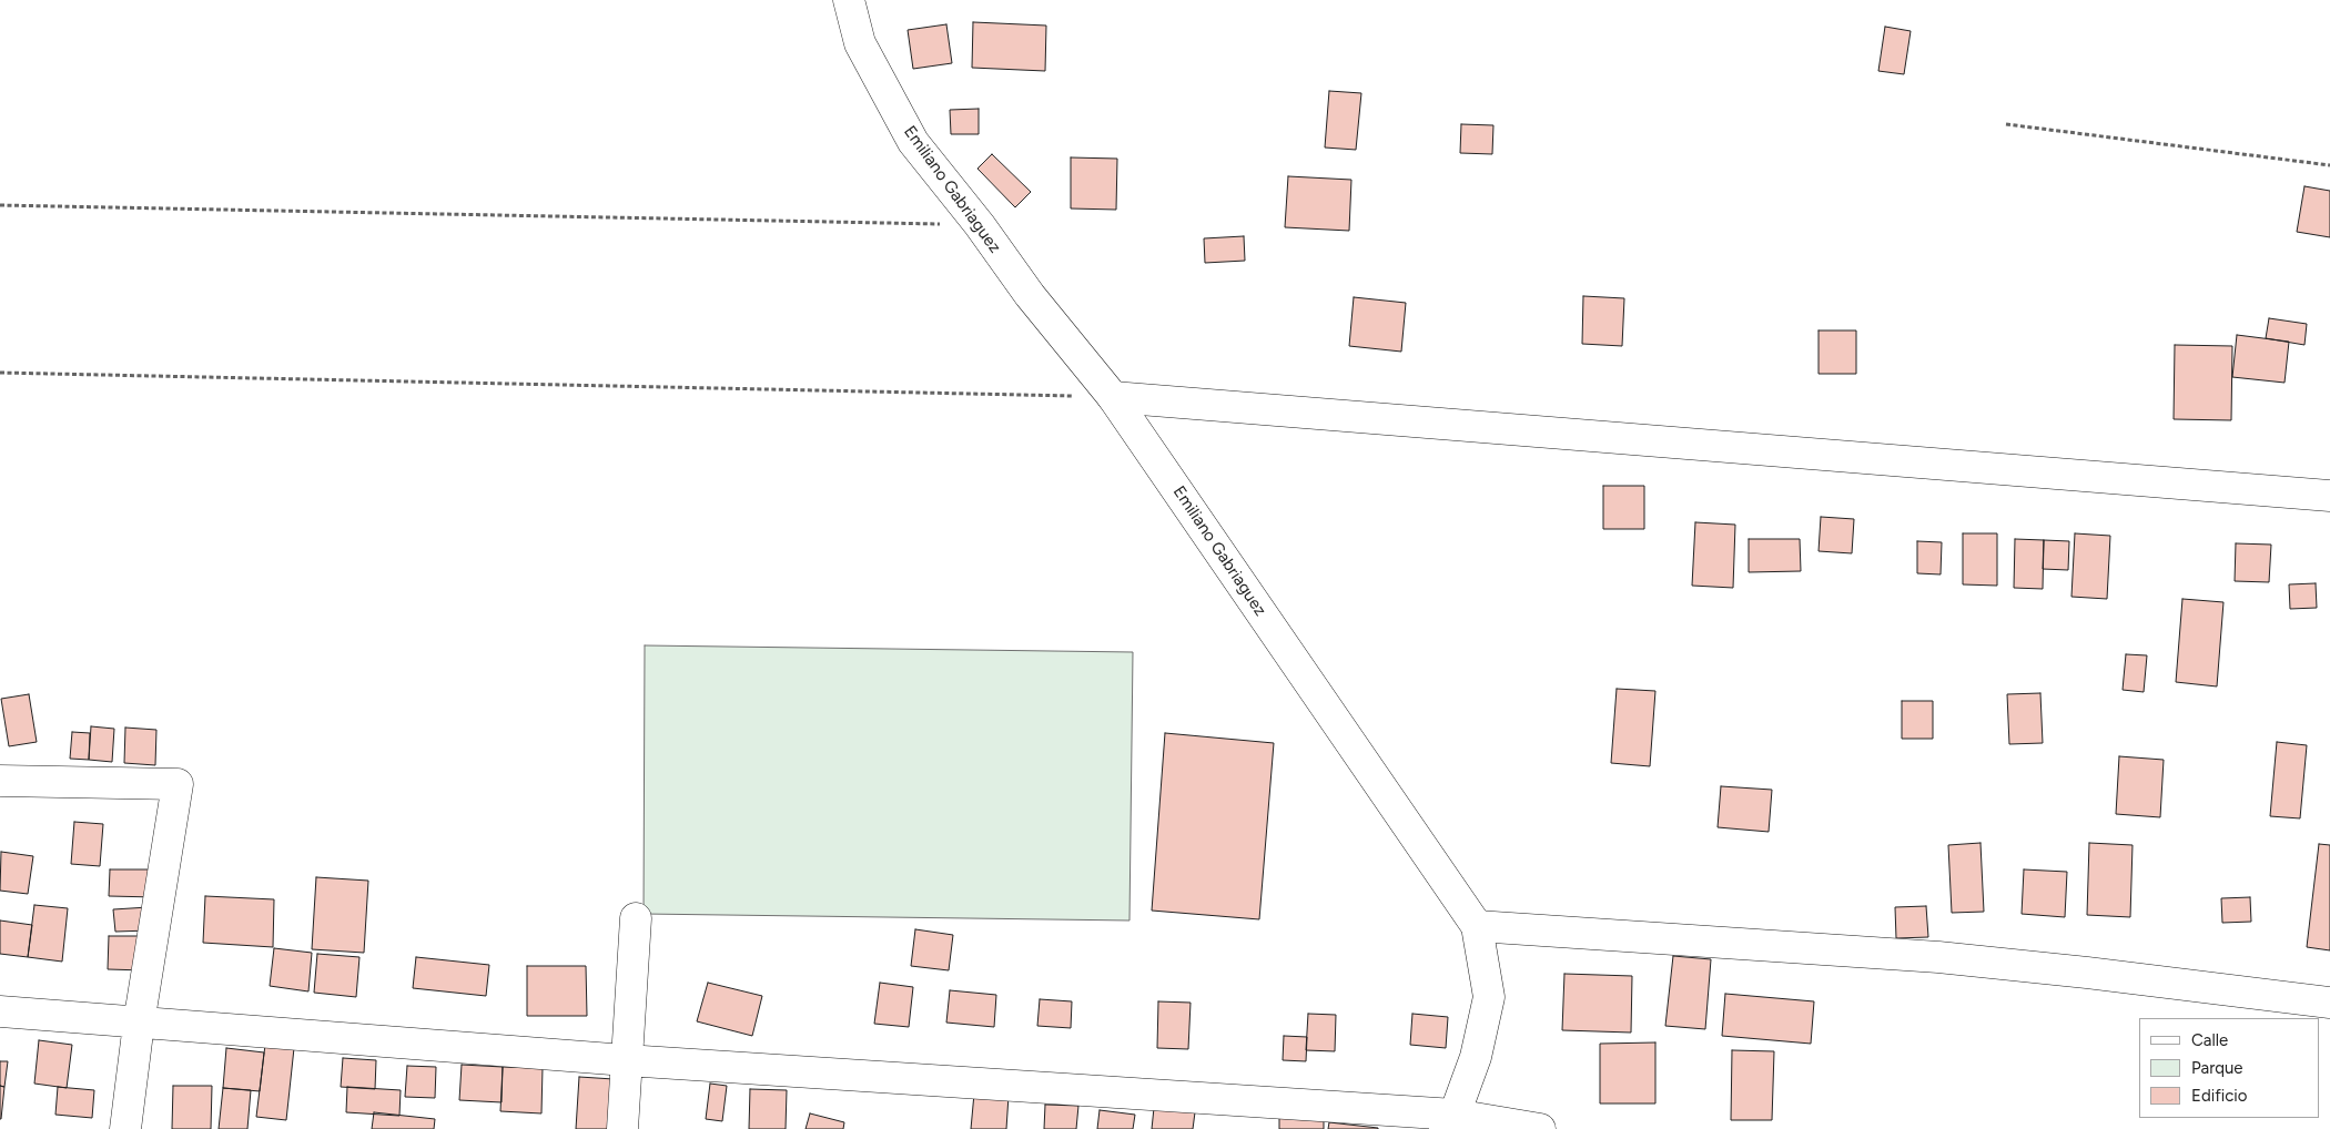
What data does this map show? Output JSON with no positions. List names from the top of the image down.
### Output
{
  "streets": {
    "street": ["Emiliano Gabriaguez"]
  },
  "legend": ["Calle", "Parque", "Edificio"]
}
